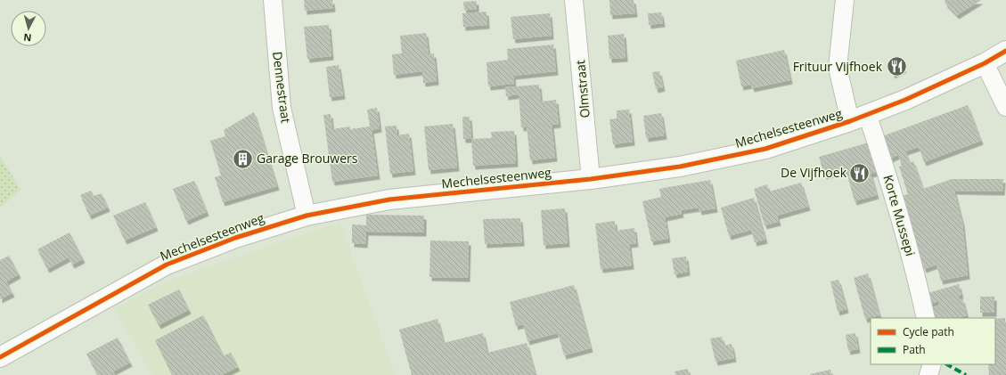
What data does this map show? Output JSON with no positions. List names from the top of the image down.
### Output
{
  "streets": {
    "main road": ["Mechelsesteenweg"],
    "street": ["Dennestraat", "Olmstraat", "Korte Mussepi"]
  },
  "crossings": [
    ["Dennestraat", "Mechelsesteenweg"],
    ["Olmstraat", "Mechelsesteenweg"],
    ["Mechelsesteenweg", "Korte Mussepi"]
  ],
  "places": {
    "restaurant": ["Frituur Vijfhoek", "De Vijfhoek"],
    "building": ["Garage Brouwers"]
  },
  "legend": ["Cycle path", "Path"],
  "north": "bottom"
}
